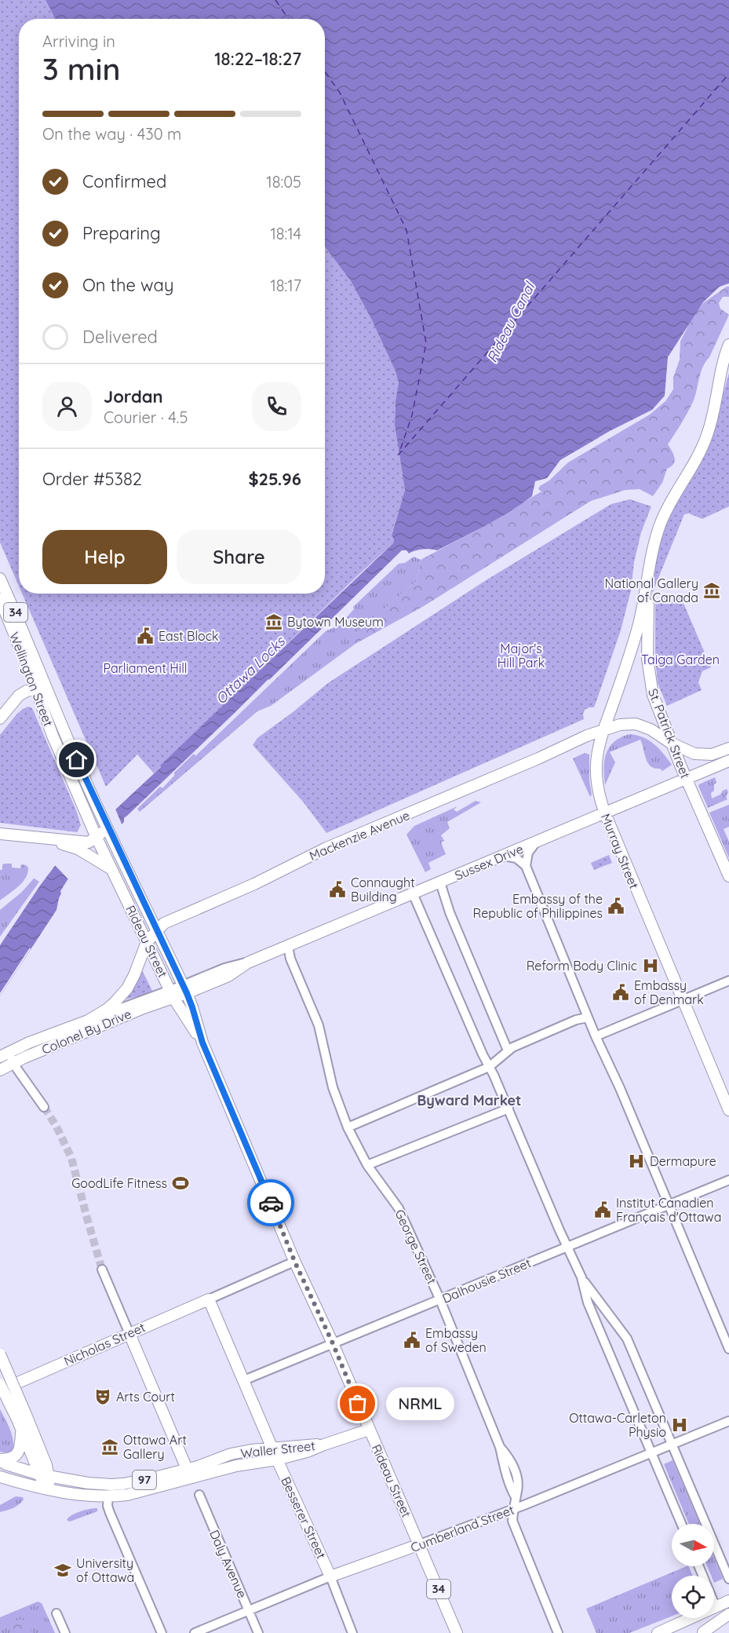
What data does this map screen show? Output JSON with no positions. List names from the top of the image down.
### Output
{
  "streets": {
    "main road": [
      "34",
      "Wellington Street",
      "St. Patrick Street",
      "Mackenzie Avenue",
      "Murray Street",
      "Sussex Drive",
      "Rideau Street",
      "Colonel By Drive",
      "Nicholas Street",
      "Waller Street",
      "97",
      "Besserer Street",
      "Cumberland Street"
    ],
    "street": ["George Street", "Dalhousie Street", "Daly Avenue"]
  },
  "crossings": [
    ["Wellington Street", "Rideau Street"],
    ["St. Patrick Street", "Mackenzie Avenue"],
    ["St. Patrick Street", "Murray Street"],
    ["St. Patrick Street", "Sussex Drive"],
    ["Mackenzie Avenue", "Murray Street"],
    ["Mackenzie Avenue", "Rideau Street"],
    ["Mackenzie Avenue", "Colonel By Drive"],
    ["Murray Street", "Sussex Drive"],
    ["Sussex Drive", "Rideau Street"],
    ["Sussex Drive", "Colonel By Drive"],
    ["Sussex Drive", "George Street"],
    ["Rideau Street", "Colonel By Drive"],
    ["Rideau Street", "Dalhousie Street"],
    ["Rideau Street", "Waller Street"],
    ["Rideau Street", "Cumberland Street"],
    ["George Street", "Dalhousie Street"],
    ["George Street", "Cumberland Street"],
    ["Dalhousie Street", "Besserer Street"],
    ["Nicholas Street", "Besserer Street"],
    ["Waller Street", "Besserer Street"],
    ["Besserer Street", "Cumberland Street"],
    ["Cumberland Street", "Daly Avenue"]
  ],
  "districts": ["Byward Market"],
  "water": ["Rideau Canal", "Ottawa Locks"],
  "parks": ["Major's Hill Park", "Taiga Garden", "Parliament Hill"],
  "places": {
    "museum": ["National Gallery of Canada", "Bytown Museum", "Ottawa Art Gallery"],
    "public building": [
      "East Block",
      "Connaught Building",
      "Embassy of the Republic of Philippines",
      "Embassy of Denmark",
      "Institut Canadien Français d'Ottawa",
      "Embassy of Sweden"
    ],
    "hospital": ["Reform Body Clinic", "Dermapure", "Ottawa-Carleton Physio"],
    "sports": ["GoodLife Fitness"],
    "theatre": ["Arts Court"],
    "other": ["NRML"],
    "school or university": ["University of Ottawa"]
  },
  "north": "right",
  "page": {
    "heading": ["3 min", "Arriving in", "18:22–18:27"],
    "panel": [
      "Jordan",
      "Courier · 4.5",
      "Order #5382",
      "$25.96"
    ],
    "bar": "On the way · 430 m",
    "list": [
      ["Confirmed", "18:05"],
      ["Preparing", "18:14"],
      ["On the way", "18:17"],
      "Delivered"
    ],
    "buttons": ["Help", "Share"],
    "bubble": "NRML"
  }
}
